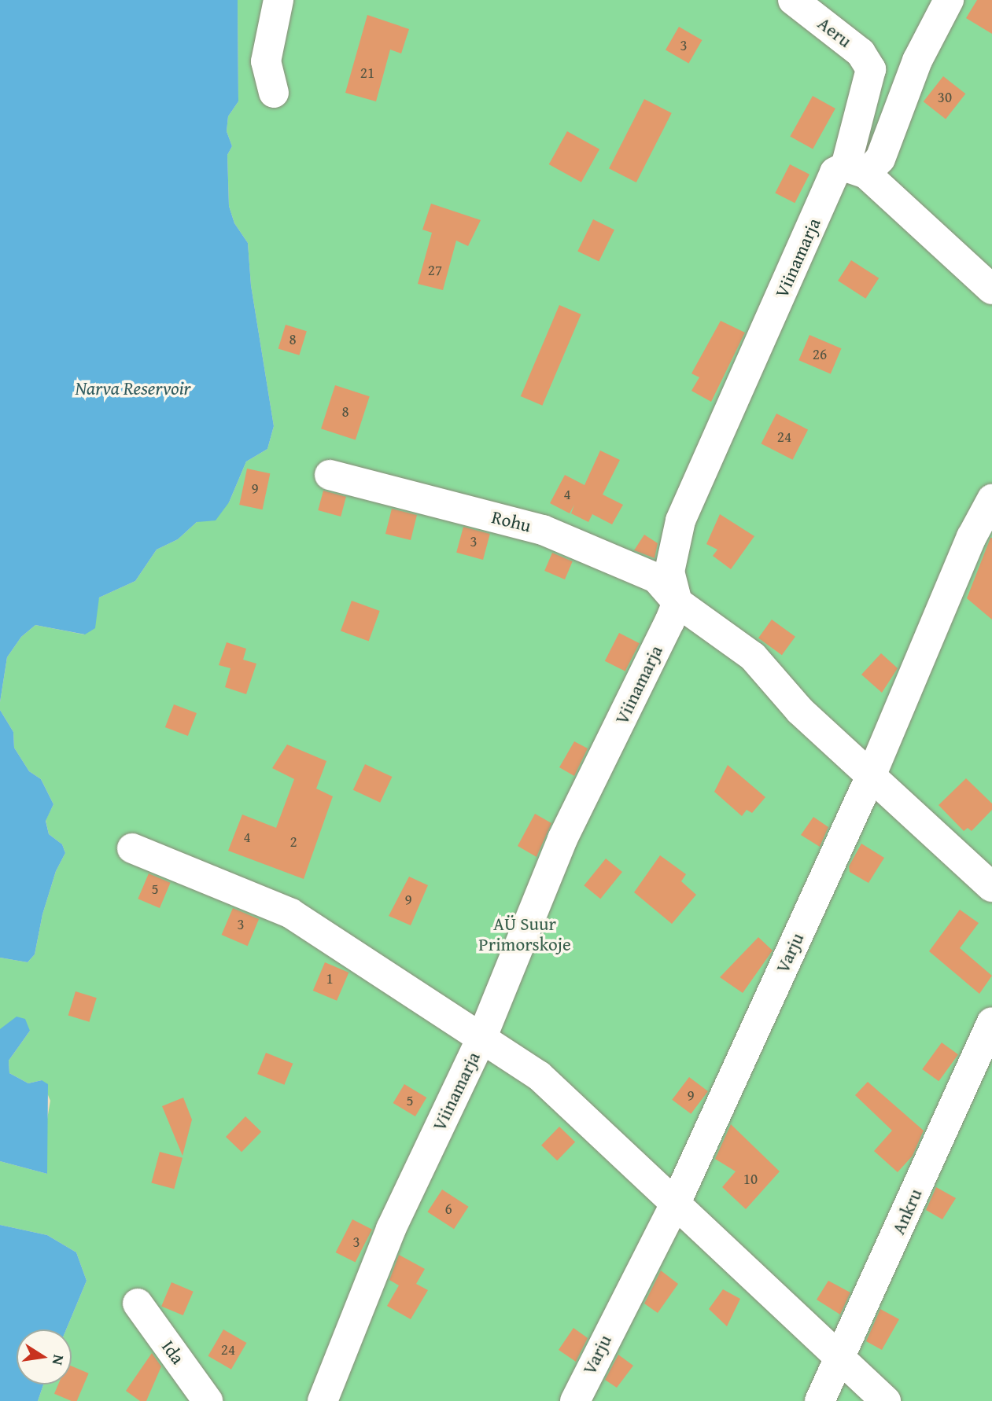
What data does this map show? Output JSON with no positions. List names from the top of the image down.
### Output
{
  "streets": {
    "street": [
      "Aeru",
      "Viinamarja",
      "Rohu",
      "Varju",
      "Ankru",
      "Ida"
    ]
  },
  "crossings": [
    ["Aeru", "Viinamarja"],
    ["Viinamarja", "Rohu"],
    ["Rohu", "Varju"]
  ],
  "water": ["Narva Reservoir"],
  "parks": ["AÜ Suur Primorskoje"],
  "house_numbers": [
    "3",
    "21",
    "30",
    "27",
    "8",
    "26",
    "8",
    "24",
    "9",
    "4",
    "3",
    "4",
    "2",
    "5",
    "9",
    "3",
    "1",
    "9",
    "5",
    "10",
    "6",
    "3",
    "24"
  ],
  "north": "right"
}
